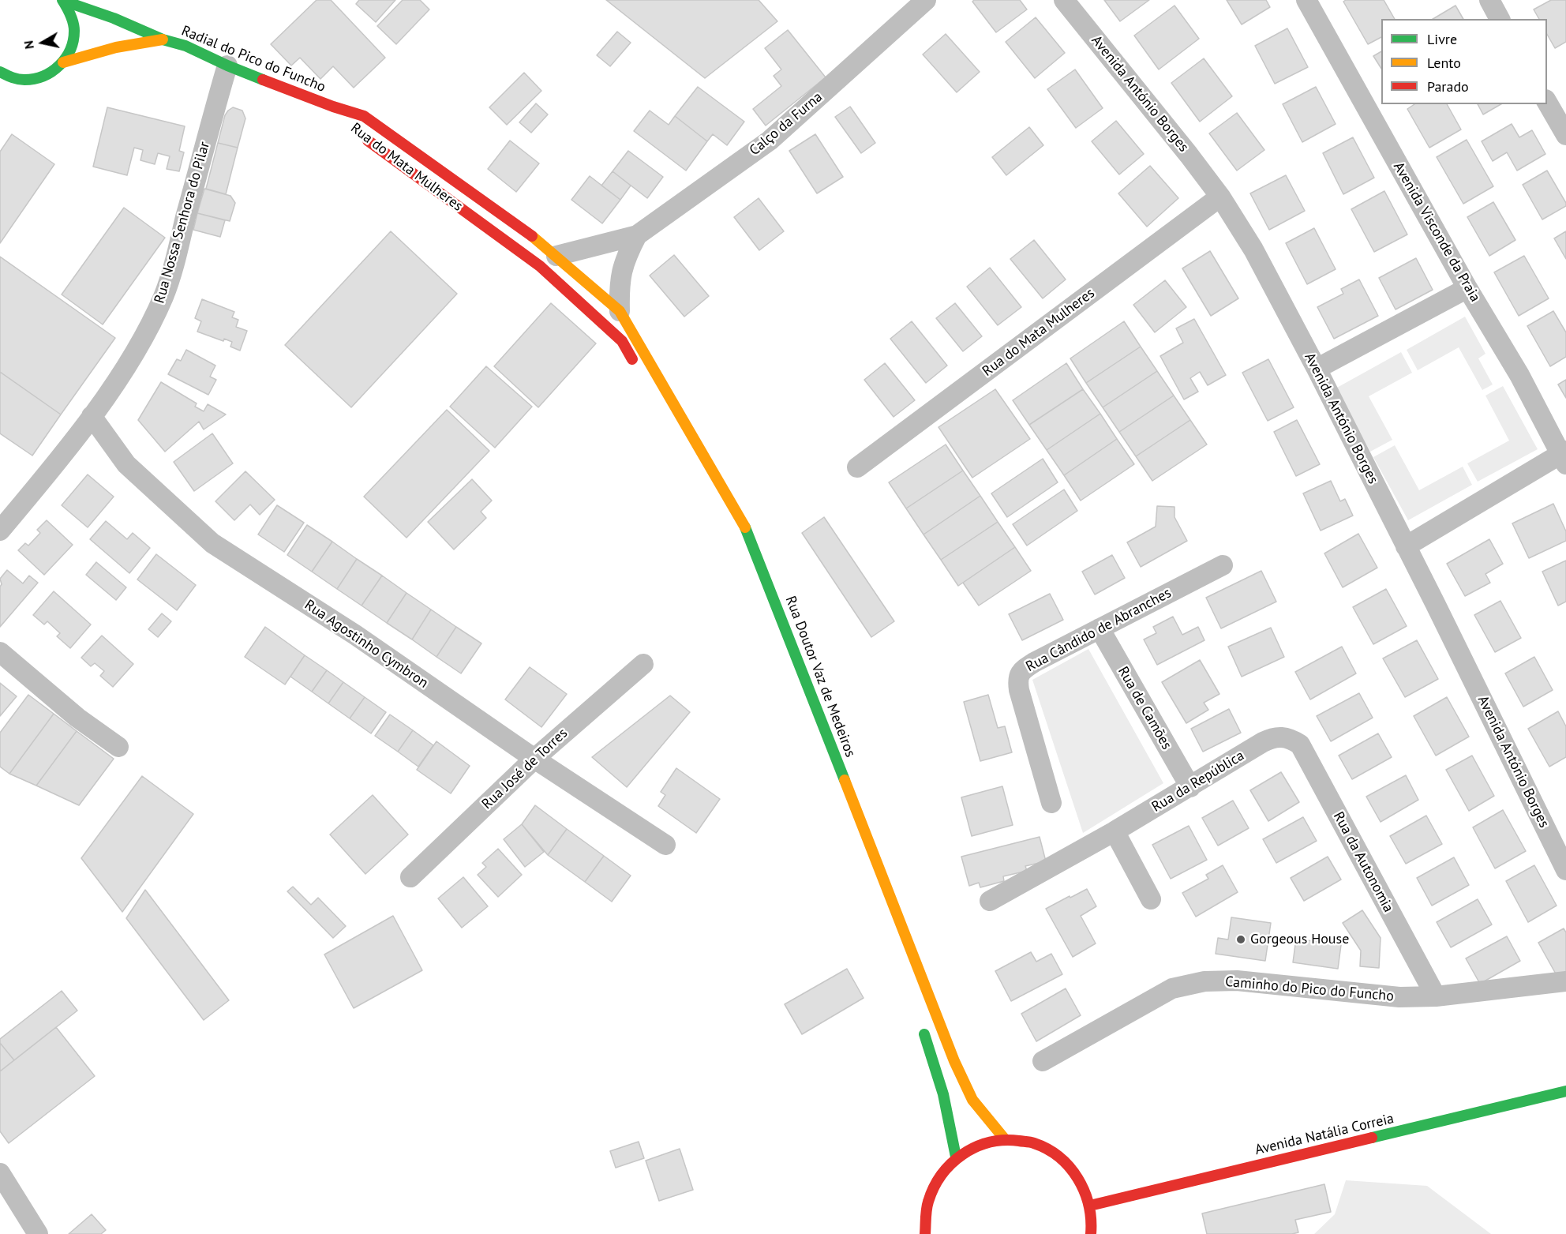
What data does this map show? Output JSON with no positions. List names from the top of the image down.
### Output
{
  "streets": {
    "street": [
      "Radial do Pico do Funcho",
      "Avenida António Borges",
      "Calço da Furna",
      "Rua do Mata Mulheres",
      "Rua Nossa Senhora do Pilar",
      "Avenida Visconde da Praia",
      "Rua Cândido de Abranches",
      "Rua Agostinho Cymbron",
      "Rua Doutor Vaz de Medeiros",
      "Rua de Camões",
      "Rua José de Torres",
      "Rua da República",
      "Rua da Autonomia",
      "Caminho do Pico do Funcho",
      "Avenida Natália Correia"
    ]
  },
  "crossings": [
    ["Radial do Pico do Funcho", "Rua do Mata Mulheres"],
    ["Radial do Pico do Funcho", "Rua Nossa Senhora do Pilar"],
    ["Avenida António Borges", "Rua do Mata Mulheres"],
    ["Calço da Furna", "Rua do Mata Mulheres"],
    ["Calço da Furna", "Rua Doutor Vaz de Medeiros"],
    ["Rua do Mata Mulheres", "Rua Doutor Vaz de Medeiros"],
    ["Rua Nossa Senhora do Pilar", "Rua Agostinho Cymbron"],
    ["Rua Cândido de Abranches", "Rua de Camões"],
    ["Rua Agostinho Cymbron", "Rua José de Torres"],
    ["Rua de Camões", "Rua da República"],
    ["Rua da República", "Rua da Autonomia"],
    ["Rua da Autonomia", "Caminho do Pico do Funcho"]
  ],
  "places": ["Gorgeous House"],
  "legend": ["Livre", "Lento", "Parado"],
  "north": "left"
}
